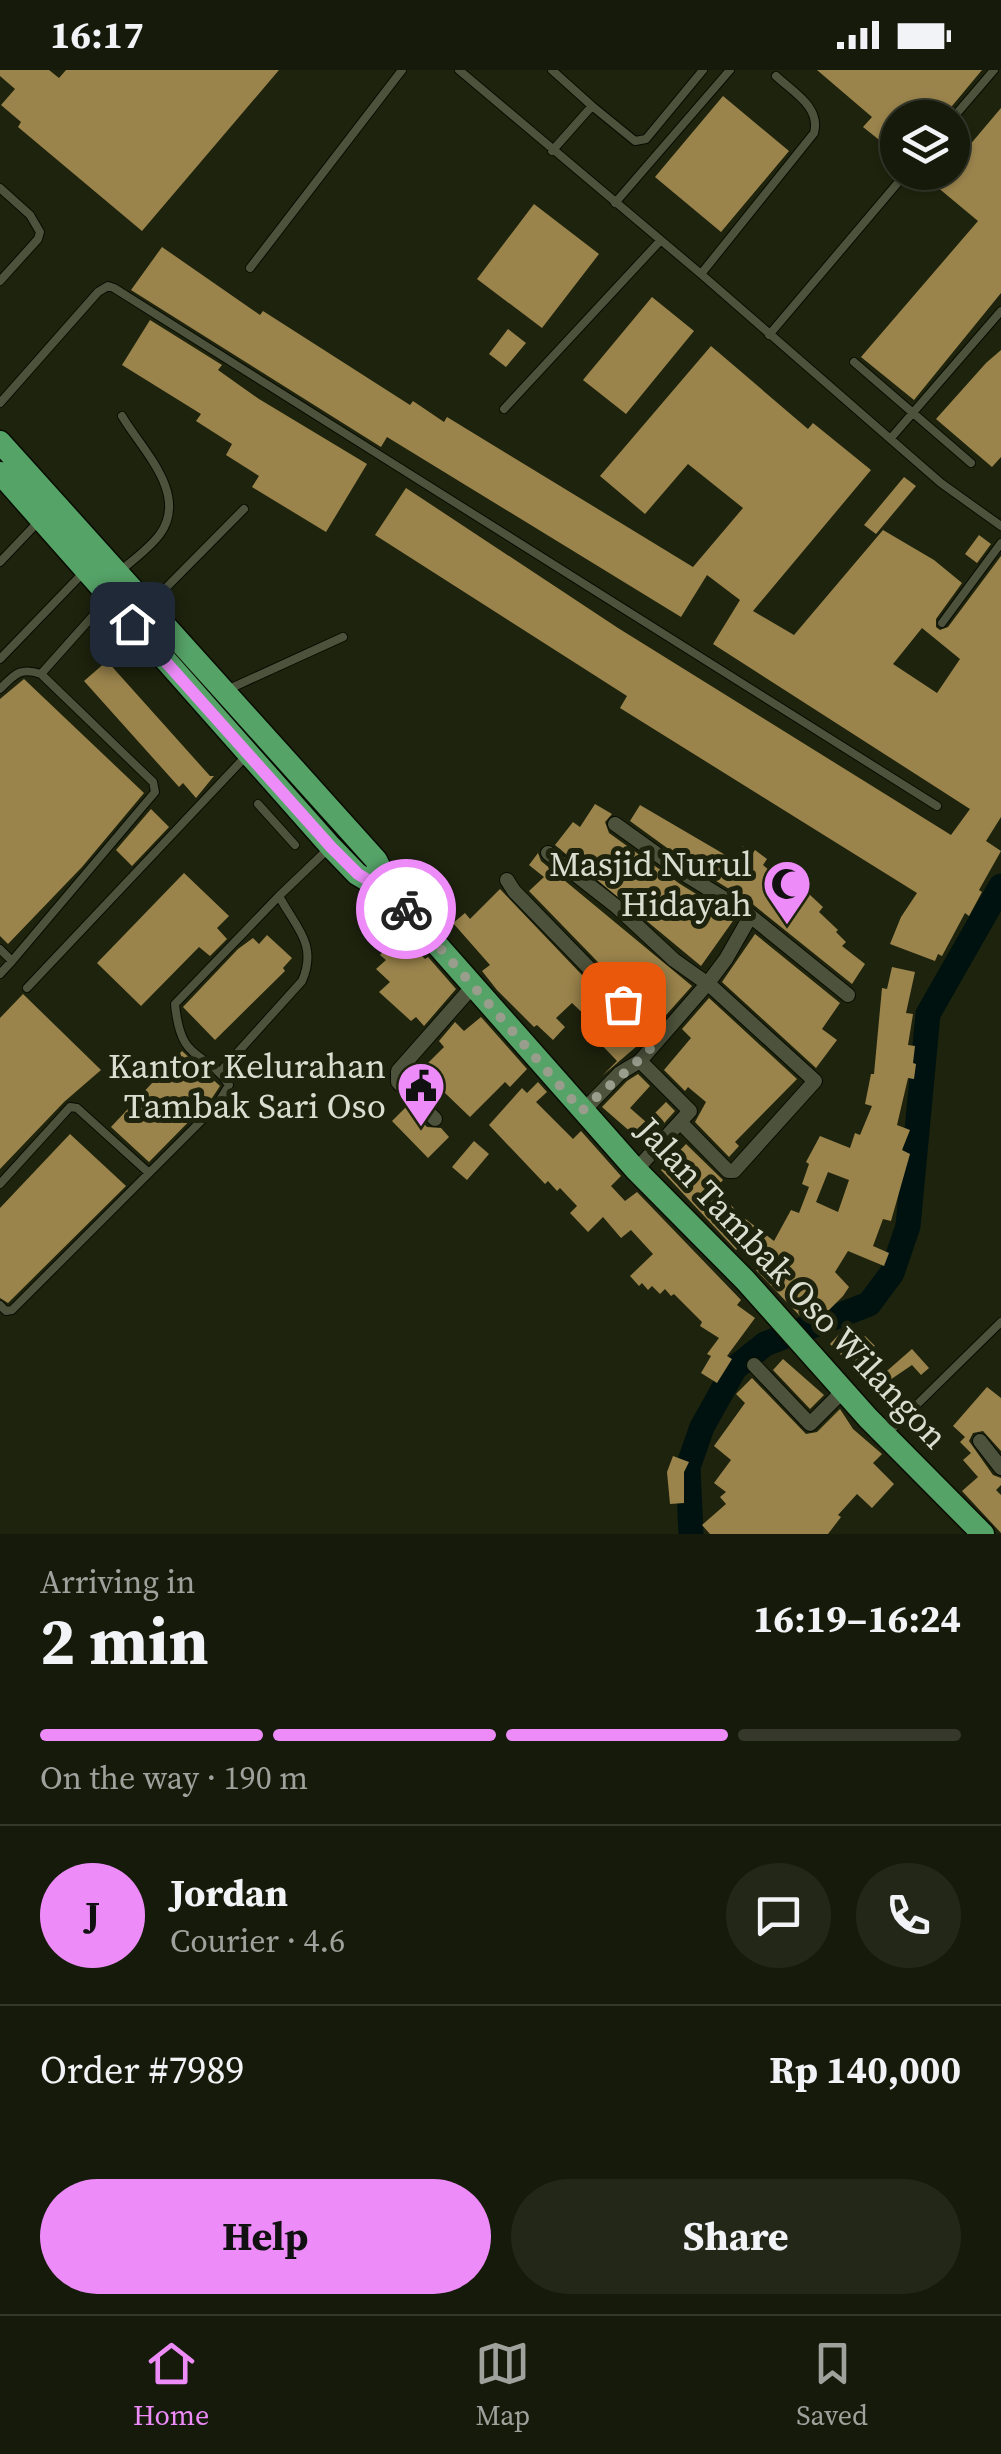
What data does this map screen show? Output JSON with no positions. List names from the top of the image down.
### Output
{
  "streets": {
    "highway": ["Jalan Tambak Oso Wilangon"]
  },
  "places": {
    "mosque": ["Masjid Nurul Hidayah"],
    "public building": ["Kantor Kelurahan Tambak Sari Oso"]
  },
  "page": {
    "status": "16:17",
    "heading": ["2 min", "Arriving in", "16:19–16:24"],
    "panel": [
      "Jordan",
      "Courier · 4.6",
      "Order #7989",
      "Rp 140,000"
    ],
    "bar": "On the way · 190 m",
    "round": "J",
    "buttons": ["Help", "Share"],
    "tabs": ["Home", "Map", "Saved"]
  }
}
